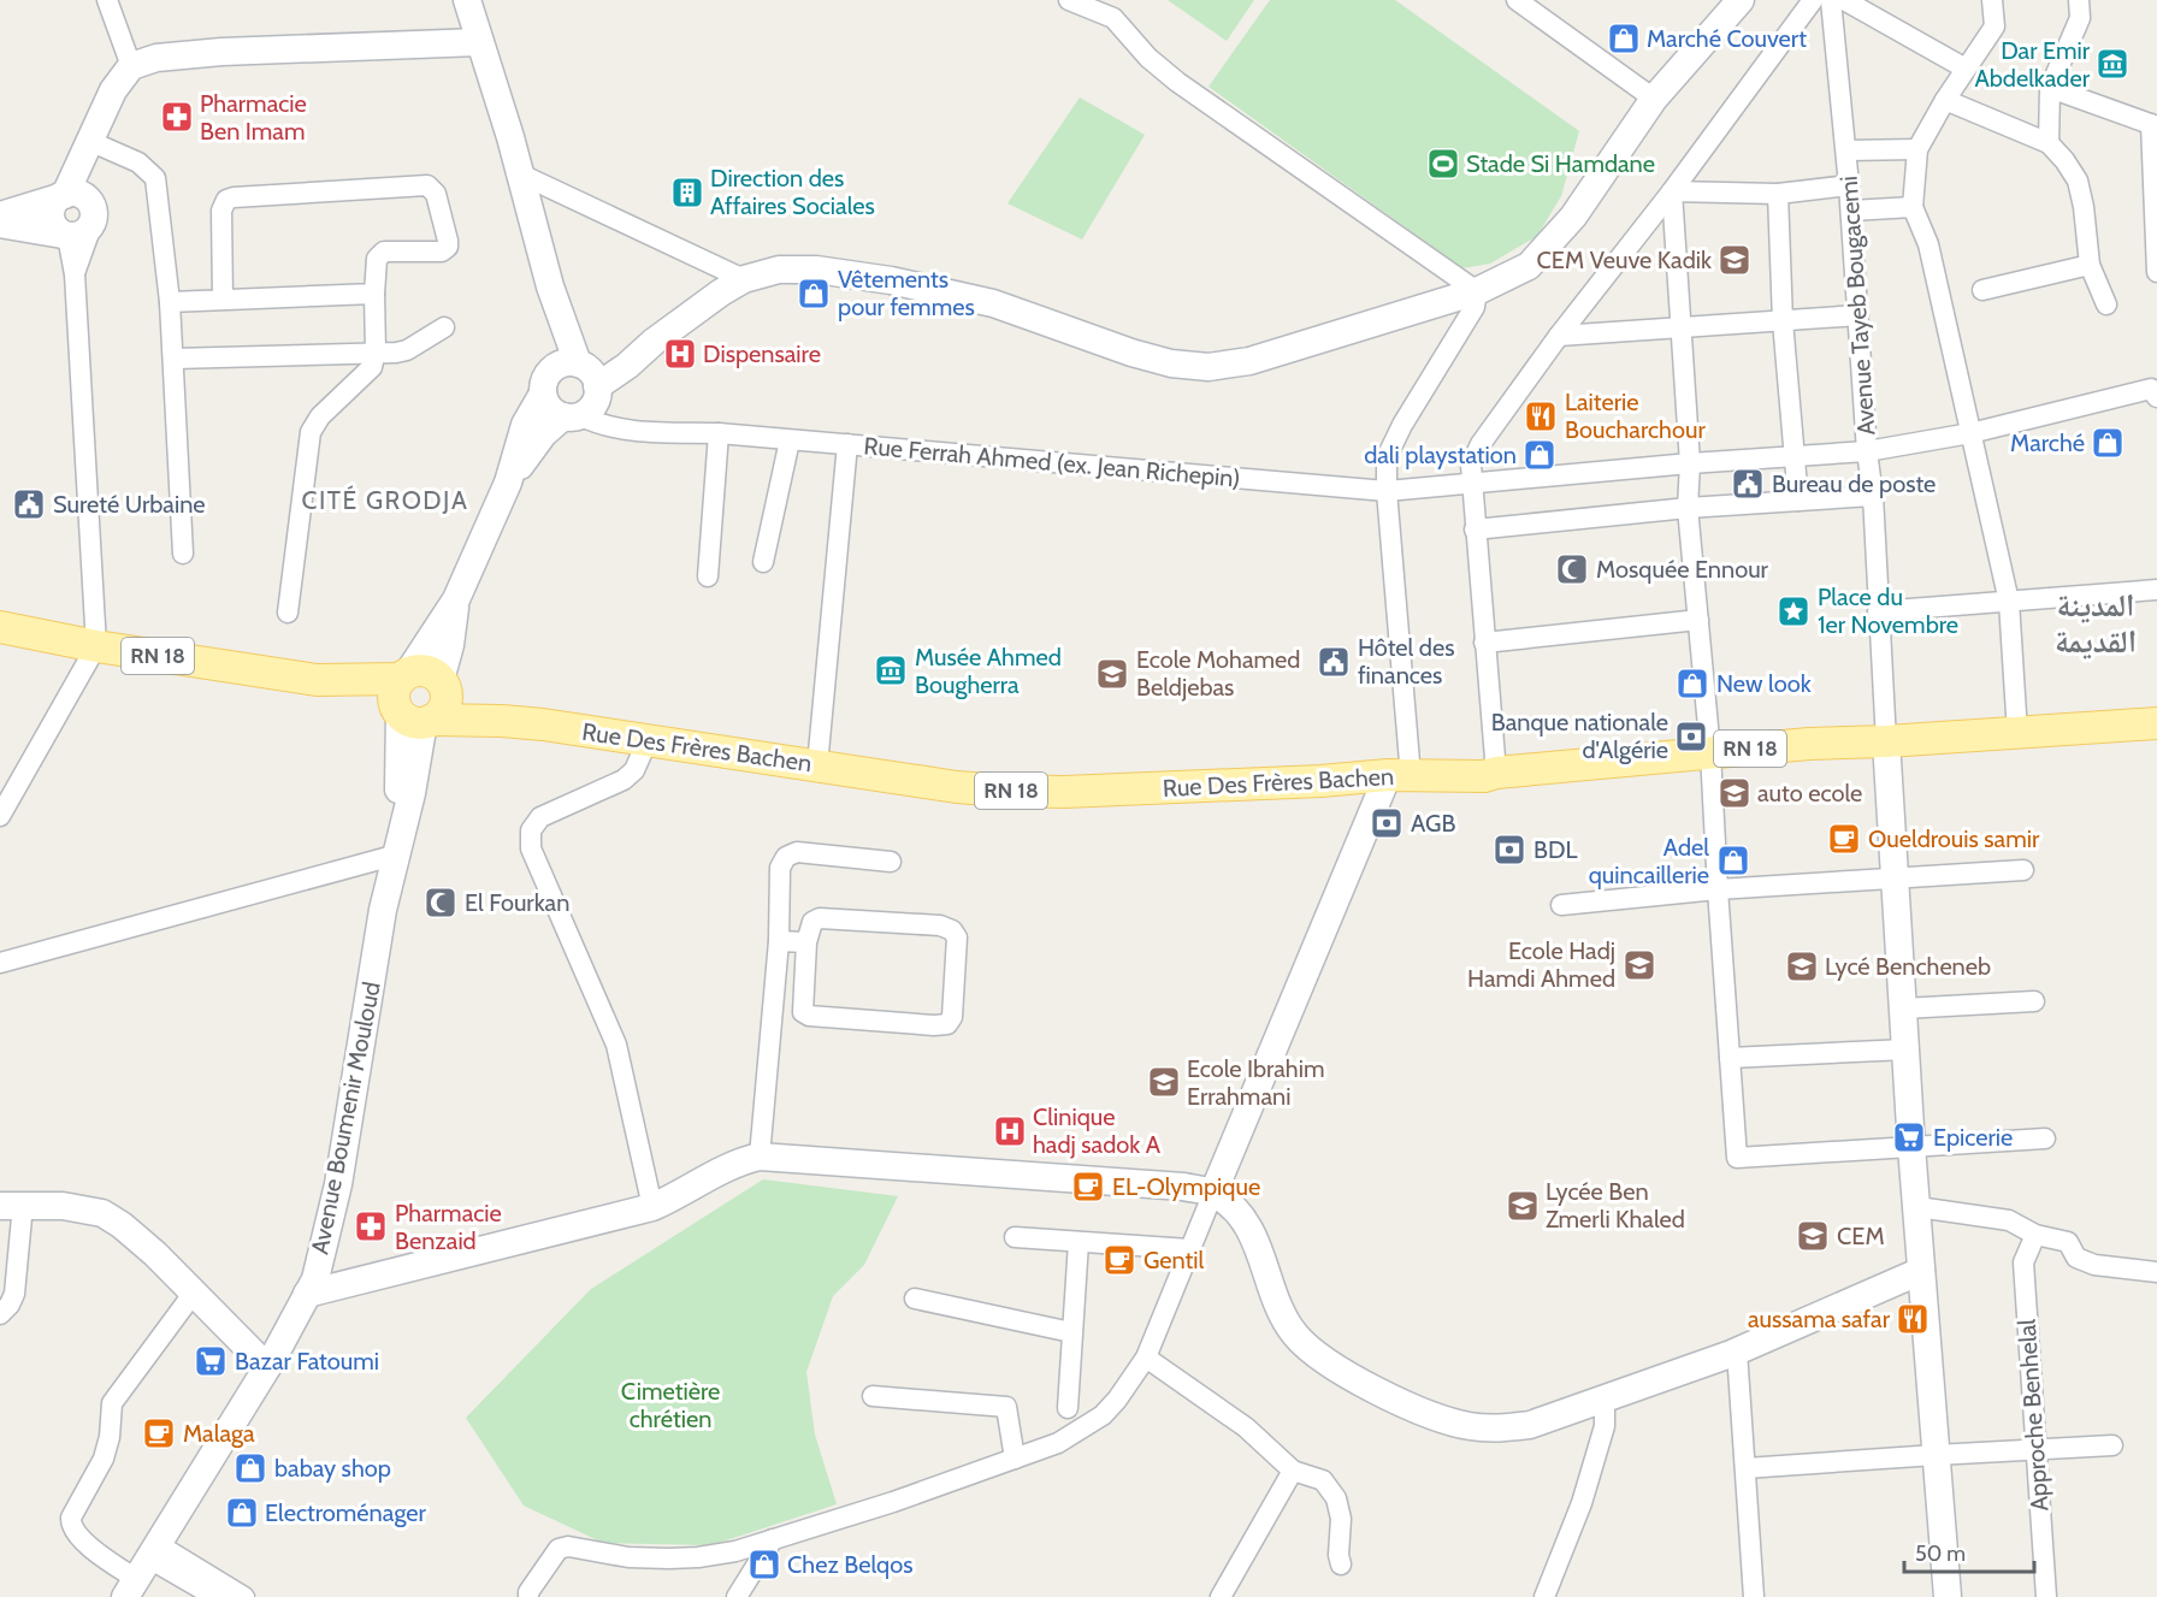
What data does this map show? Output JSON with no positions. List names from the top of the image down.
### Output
{
  "streets": {
    "main road": ["RN 18", "Rue Des Frères Bachen"],
    "street": [
      "Avenue Tayeb Bougacemi",
      "Rue Ferrah Ahmed (ex. Jean Richepin)",
      "Avenue Boumenir Mouloud",
      "Approche Benhelal"
    ]
  },
  "crossings": [
    ["Avenue Tayeb Bougacemi", "Rue Ferrah Ahmed (ex. Jean Richepin)"],
    ["Avenue Tayeb Bougacemi", "Rue Des Frères Bachen"],
    ["RN 18", "Rue Des Frères Bachen"]
  ],
  "districts": ["CITÉ GRODJA", "المدينة القديمة"],
  "parks": ["Cimetière chrétien"],
  "places": {
    "shop": [
      "Marché Couvert",
      "Vêtements pour femmes",
      "Marché",
      "dali playstation",
      "New look",
      "Adel quincaillerie",
      "babay shop",
      "Electroménager",
      "Chez Belqos"
    ],
    "museum": ["Dar Emir Abdelkader", "Musée Ahmed Bougherra"],
    "pharmacy": ["Pharmacie Ben Imam", "Pharmacie Benzaid"],
    "sports": ["Stade Si Hamdane"],
    "building": ["Direction des Affaires Sociales"],
    "school or university": [
      "CEM Veuve Kadik",
      "Ecole Mohamed Beldjebas",
      "auto ecole",
      "Ecole Hadj Hamdi Ahmed",
      "Lycé Bencheneb",
      "Ecole Ibrahim Errahmani",
      "Lycée Ben Zmerli Khaled",
      "CEM"
    ],
    "hospital": ["Dispensaire", "Clinique hadj sadok A"],
    "restaurant": ["Laiterie Boucharchour", "aussama safar"],
    "public building": ["Bureau de poste", "Sureté Urbaine", "Hôtel des finances"],
    "mosque": ["Mosquée Ennour", "El Fourkan"],
    "place": ["Place du 1er Novembre"],
    "bank": ["Banque nationale d'Algérie", "AGB", "BDL"],
    "cafe": [
      "Oueldrouis samir",
      "EL-Olympique",
      "Gentil",
      "Malaga"
    ],
    "supermarket": ["Epicerie", "Bazar Fatoumi"]
  },
  "scale_bar": "50 m"
}
